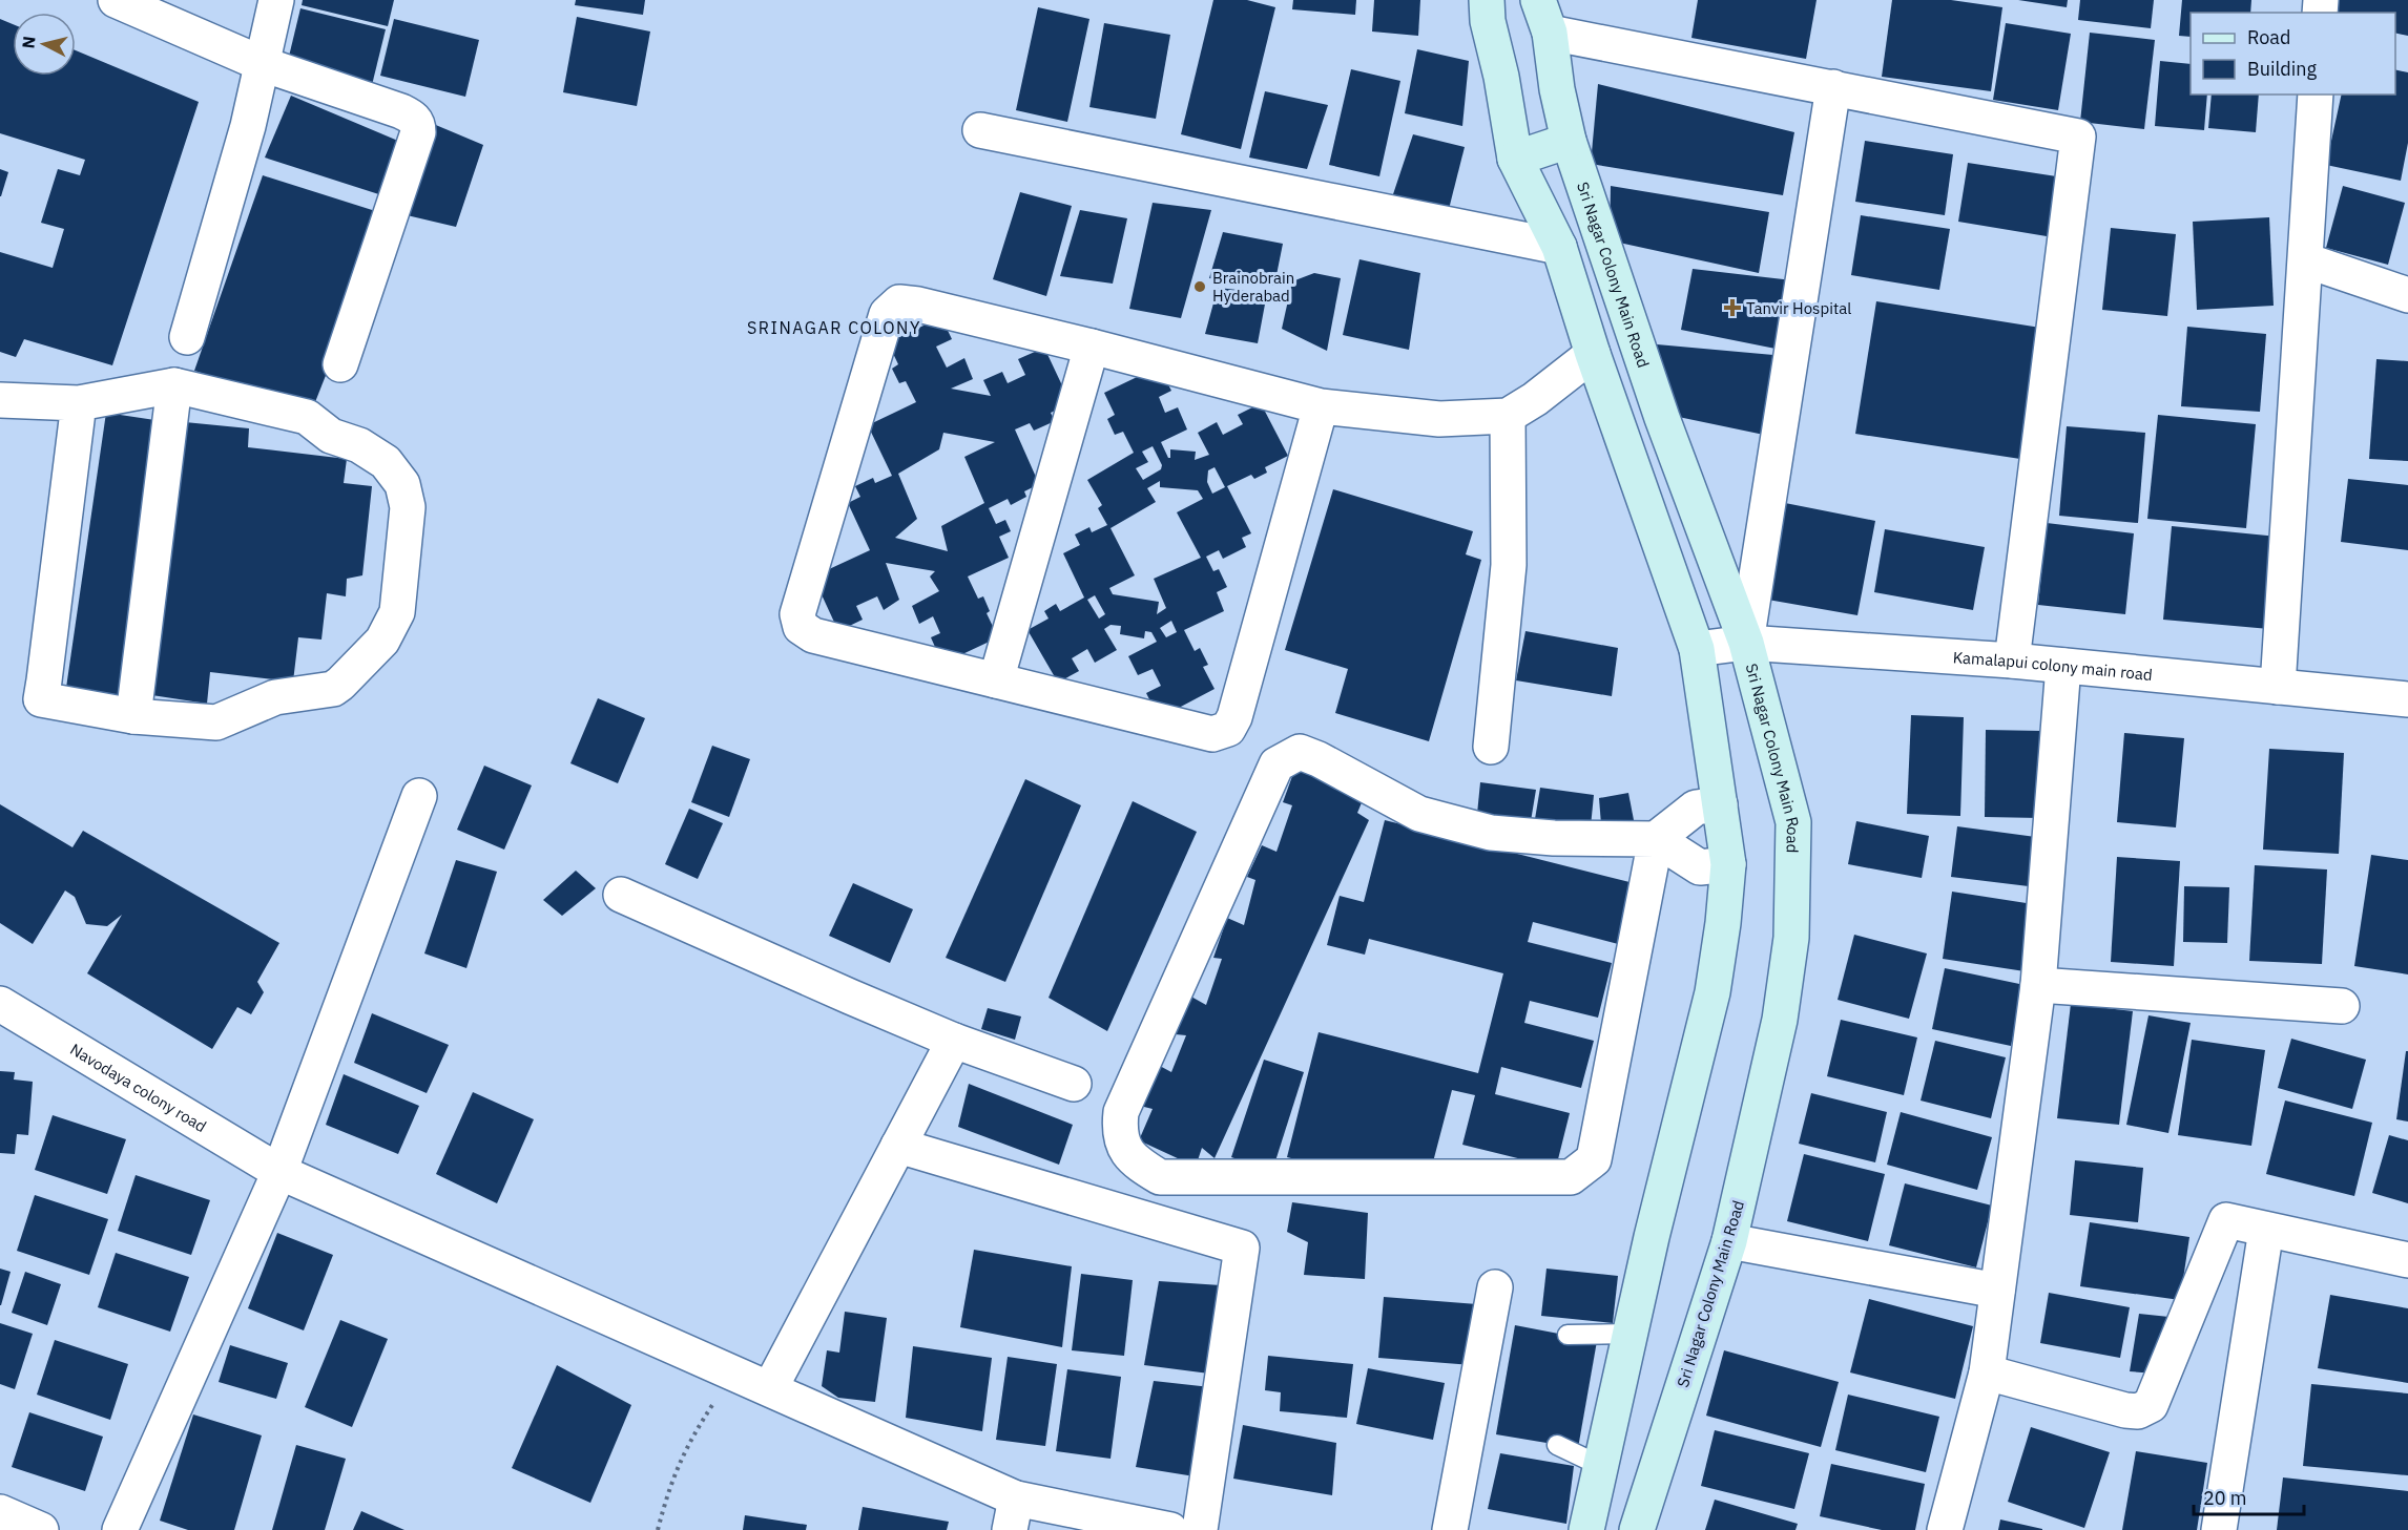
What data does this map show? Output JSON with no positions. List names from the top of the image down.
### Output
{
  "streets": {
    "main road": ["Sri Nagar Colony Main Road"],
    "street": ["Kamalapui colony main road", "Navodaya colony road"]
  },
  "crossings": [
    ["Sri Nagar Colony Main Road", "Kamalapui colony main road"]
  ],
  "districts": ["SRINAGAR COLONY"],
  "places": {
    "other": ["Brainobrain Hyderabad"],
    "health": ["Tanvir Hospital"]
  },
  "legend": ["Road", "Building"],
  "scale_bar": "20 m",
  "north": "left"
}
